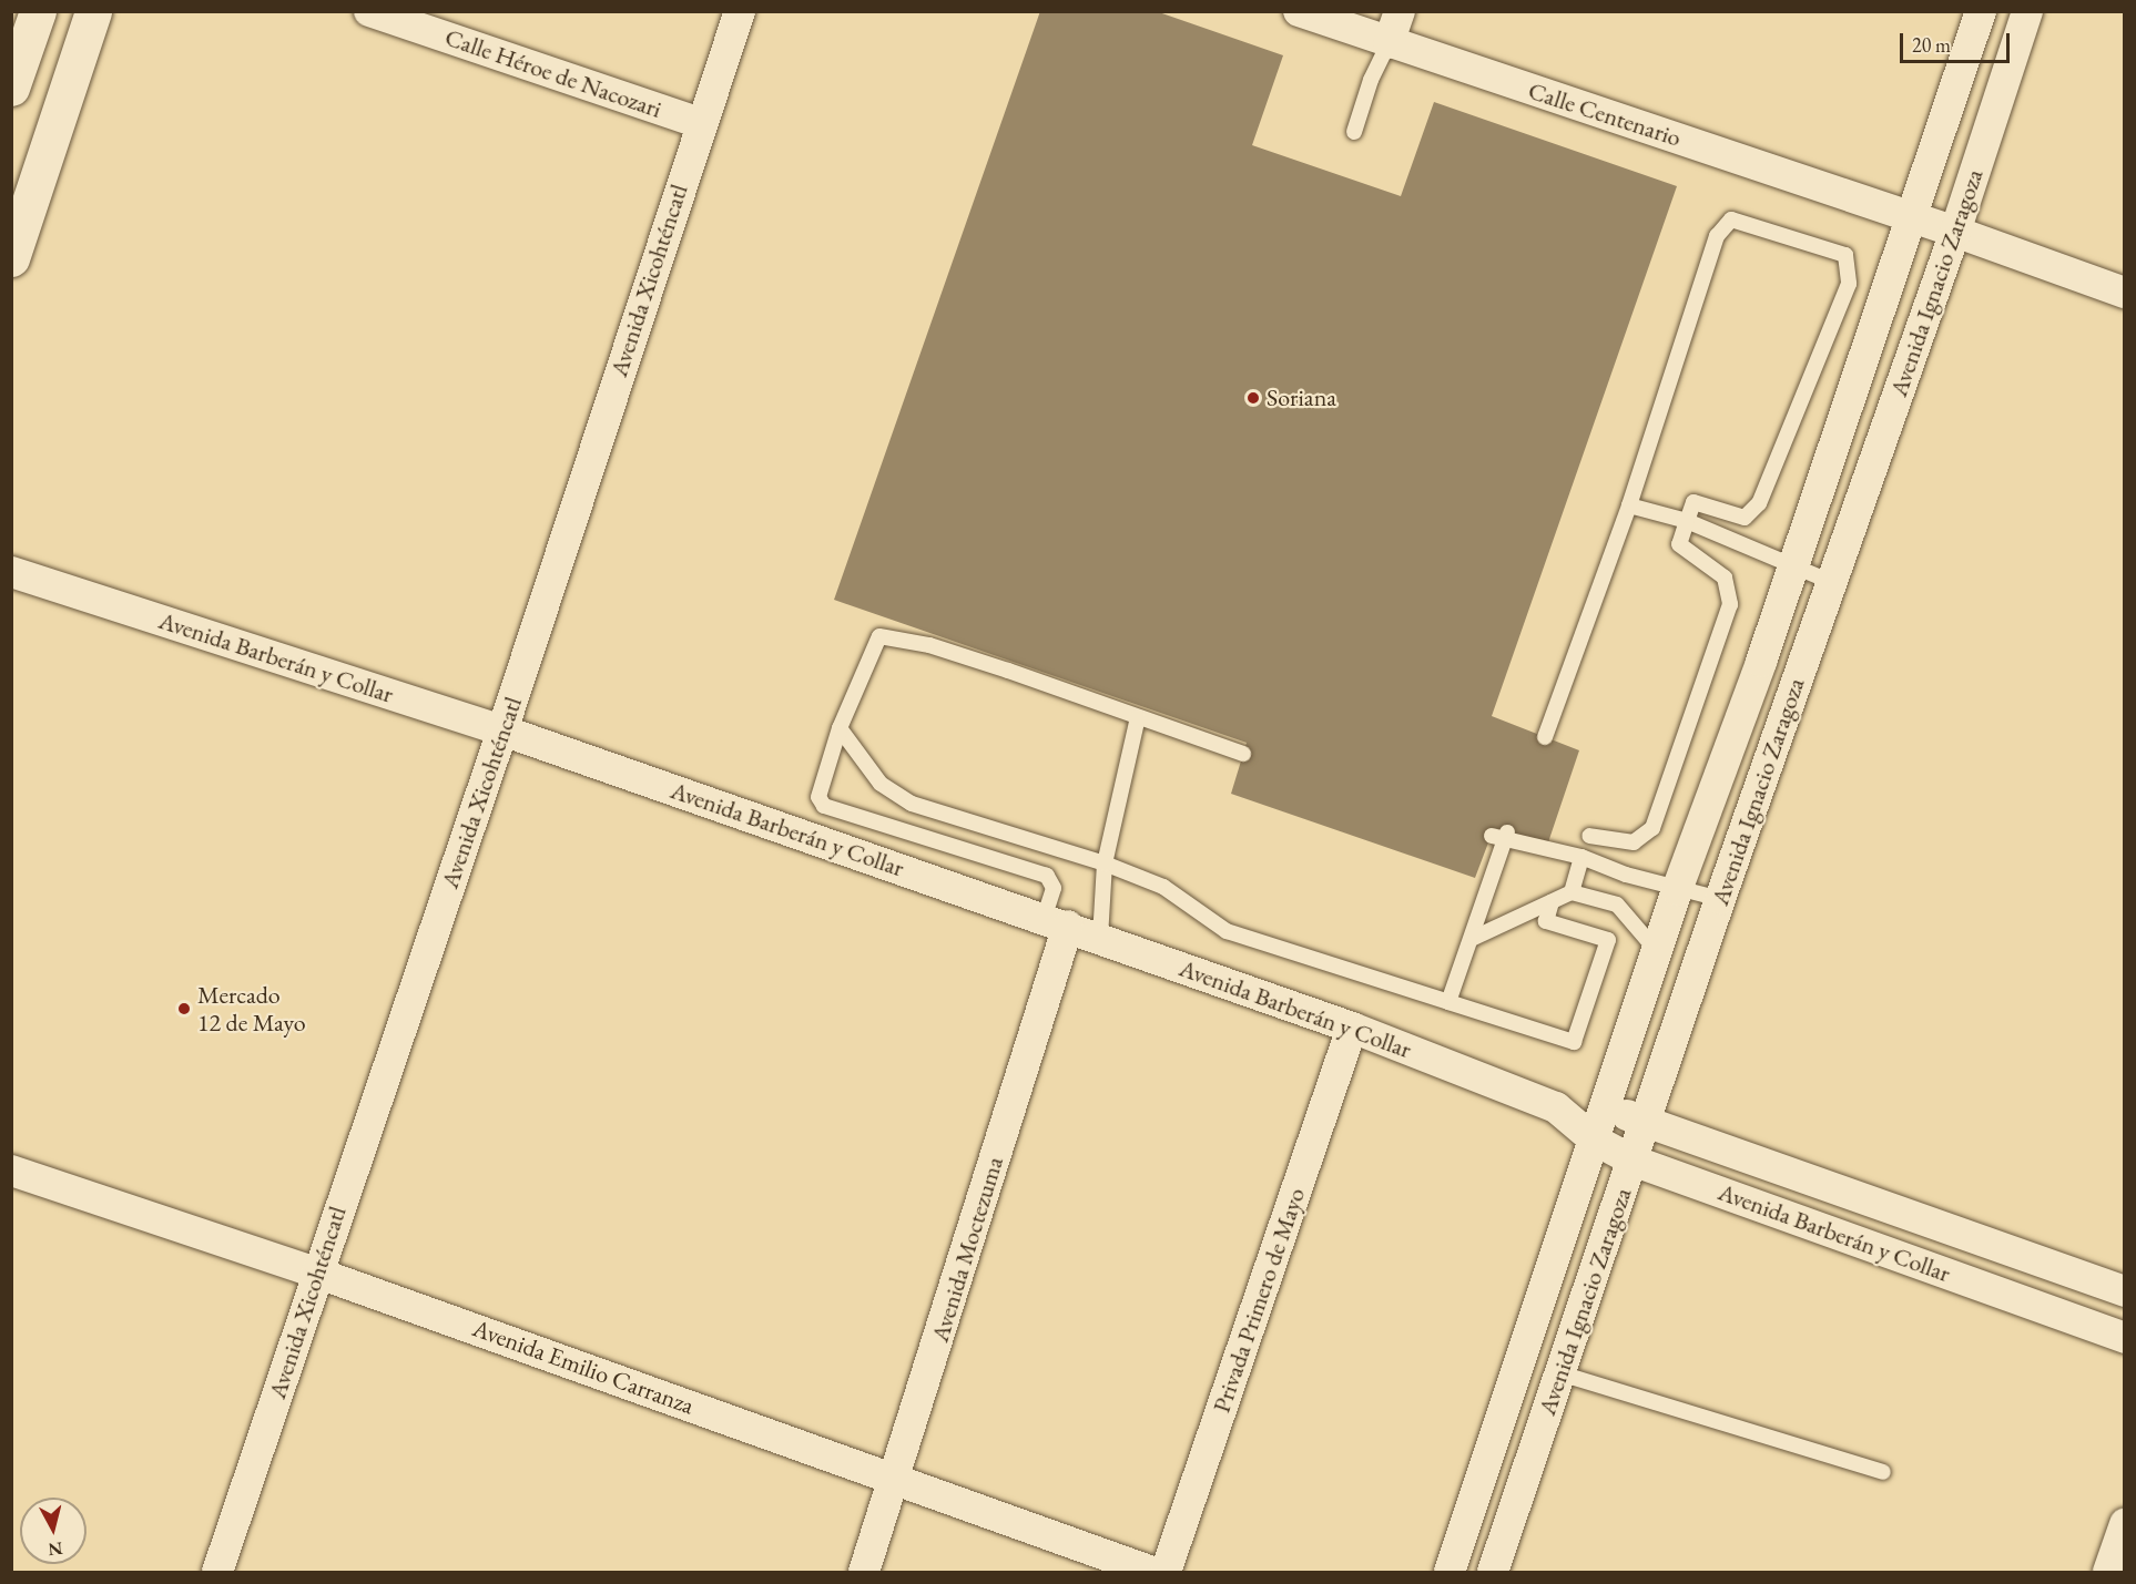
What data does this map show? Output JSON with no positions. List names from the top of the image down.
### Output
{
  "streets": {
    "street": [
      "Calle Héroe de Nacozari",
      "Calle Centenario",
      "Avenida Xicohténcatl",
      "Avenida Ignacio Zaragoza",
      "Avenida Barberán y Collar",
      "Avenida Moctezuma",
      "Privada Primero de Mayo",
      "Avenida Emilio Carranza"
    ]
  },
  "crossings": [
    ["Calle Héroe de Nacozari", "Avenida Xicohténcatl"],
    ["Calle Centenario", "Avenida Ignacio Zaragoza"],
    ["Avenida Xicohténcatl", "Avenida Barberán y Collar"],
    ["Avenida Xicohténcatl", "Avenida Emilio Carranza"],
    ["Avenida Ignacio Zaragoza", "Avenida Barberán y Collar"],
    ["Avenida Barberán y Collar", "Avenida Moctezuma"],
    ["Avenida Barberán y Collar", "Privada Primero de Mayo"],
    ["Avenida Moctezuma", "Avenida Emilio Carranza"]
  ],
  "places": ["Soriana", "Mercado 12 de Mayo"],
  "scale_bar": "20 m",
  "north": "bottom"
}
